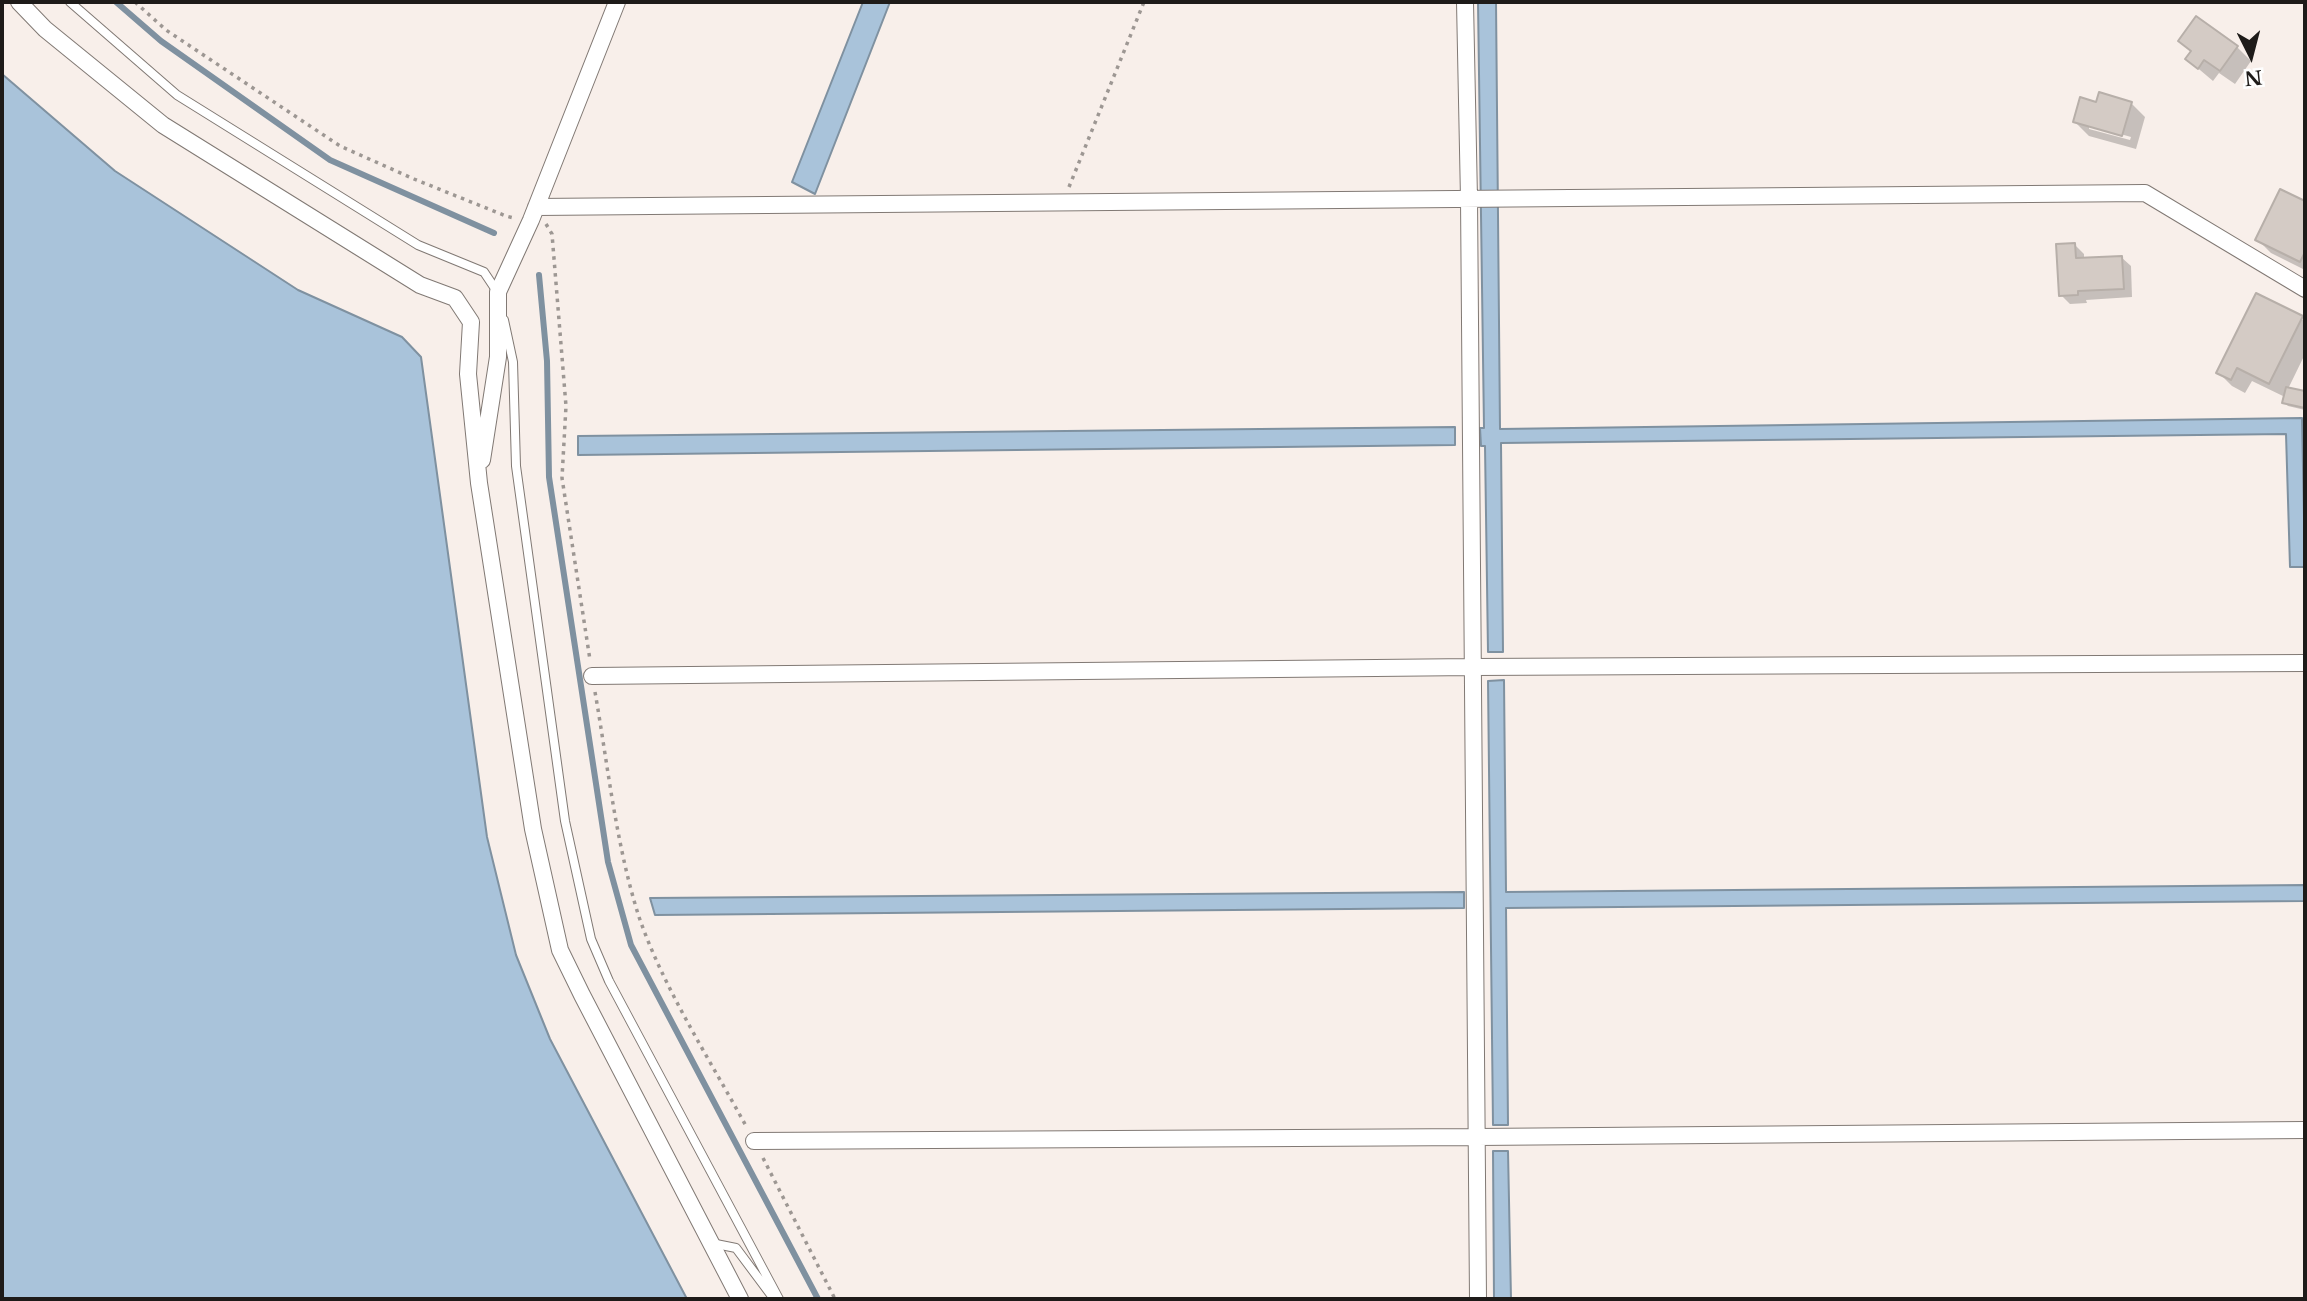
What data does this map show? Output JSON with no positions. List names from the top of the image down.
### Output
{
  "north": "bottom"
}
